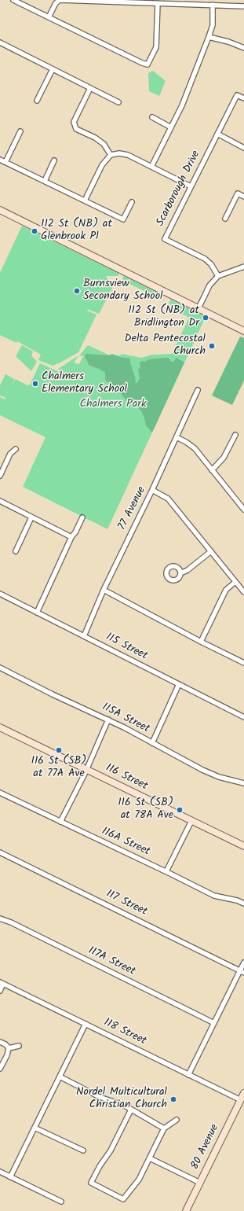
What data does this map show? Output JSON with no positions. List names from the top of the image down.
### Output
{
  "streets": {
    "street": [
      "Scarborough Drive",
      "77 Avenue",
      "115 Street",
      "115A Street",
      "116 Street",
      "116A Street",
      "117 Street",
      "117A Street",
      "118 Street",
      "80 Avenue"
    ]
  },
  "crossings": [
    ["77 Avenue", "115 Street"],
    ["118 Street", "80 Avenue"]
  ],
  "parks": ["Chalmers Park"],
  "places": [
    "112 St (NB) at Glenbrook Pl",
    "Burnsview Secondary School",
    "112 St (NB) at Bridlington Dr",
    "Delta Pentecostal Church",
    "Chalmers Elementary School",
    "116 St (SB) at 77A Ave",
    "116 St (SB) at 78A Ave",
    "Nordel Multicultural Christian Church"
  ]
}
